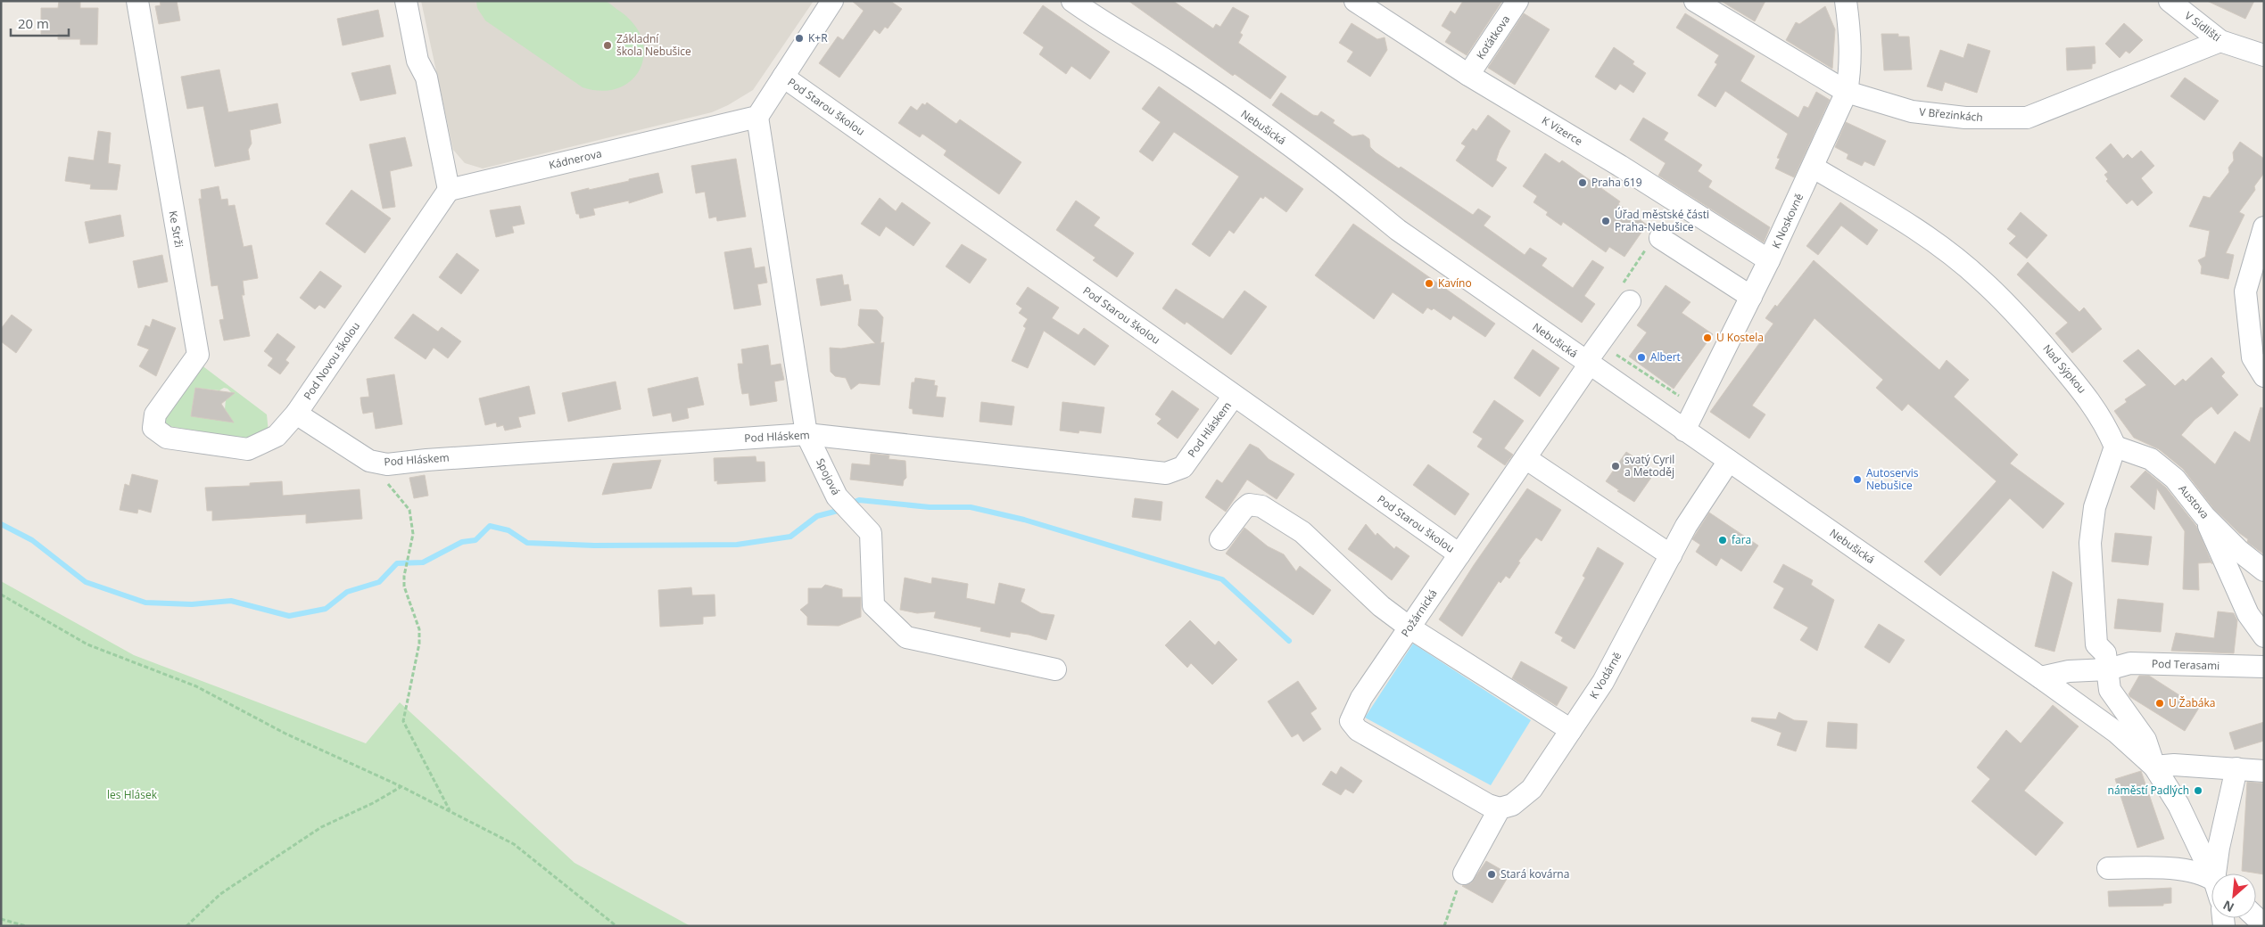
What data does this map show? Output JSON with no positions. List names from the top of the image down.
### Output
{
  "streets": {
    "street": [
      "V Sídlišti",
      "Koťátkova",
      "Pod Starou školou",
      "V Březinkách",
      "Nebušická",
      "K Vizerce",
      "Kádnerova",
      "K Noskovně",
      "Ke Strži",
      "Pod Novou školou",
      "Nad Sýpkou",
      "Pod Hláskem",
      "Spojová",
      "Austova",
      "Požárnická",
      "Pod Terasami",
      "K Vodárně"
    ]
  },
  "crossings": [
    ["V Sídlišti", "V Březinkách"],
    ["Koťátkova", "K Vizerce"],
    ["Pod Starou školou", "Pod Hláskem"],
    ["Pod Starou školou", "Požárnická"],
    ["V Březinkách", "K Noskovně"],
    ["Nebušická", "K Noskovně"],
    ["Nebušická", "Požárnická"],
    ["Nebušická", "K Vodárně"],
    ["K Vizerce", "K Noskovně"],
    ["Kádnerova", "Pod Novou školou"],
    ["Kádnerova", "Spojová"],
    ["K Noskovně", "Nad Sýpkou"],
    ["Ke Strži", "Pod Novou školou"],
    ["Pod Novou školou", "Pod Hláskem"],
    ["Nad Sýpkou", "Austova"],
    ["Pod Hláskem", "Spojová"],
    ["Požárnická", "K Vodárně"]
  ],
  "parks": ["les Hlásek"],
  "places": [
    "K+R",
    "Základní škola Nebušice",
    "Praha 619",
    "Úřad městské části Praha-Nebušice",
    "Kavíno",
    "U Kostela",
    "Albert",
    "svatý Cyril a Metoděj",
    "Autoservis Nebušice",
    "fara",
    "U Žabáka",
    "náměstí Padlých",
    "Stará kovárna"
  ],
  "scale_bar": "20 m",
  "north": "bottom left"
}
